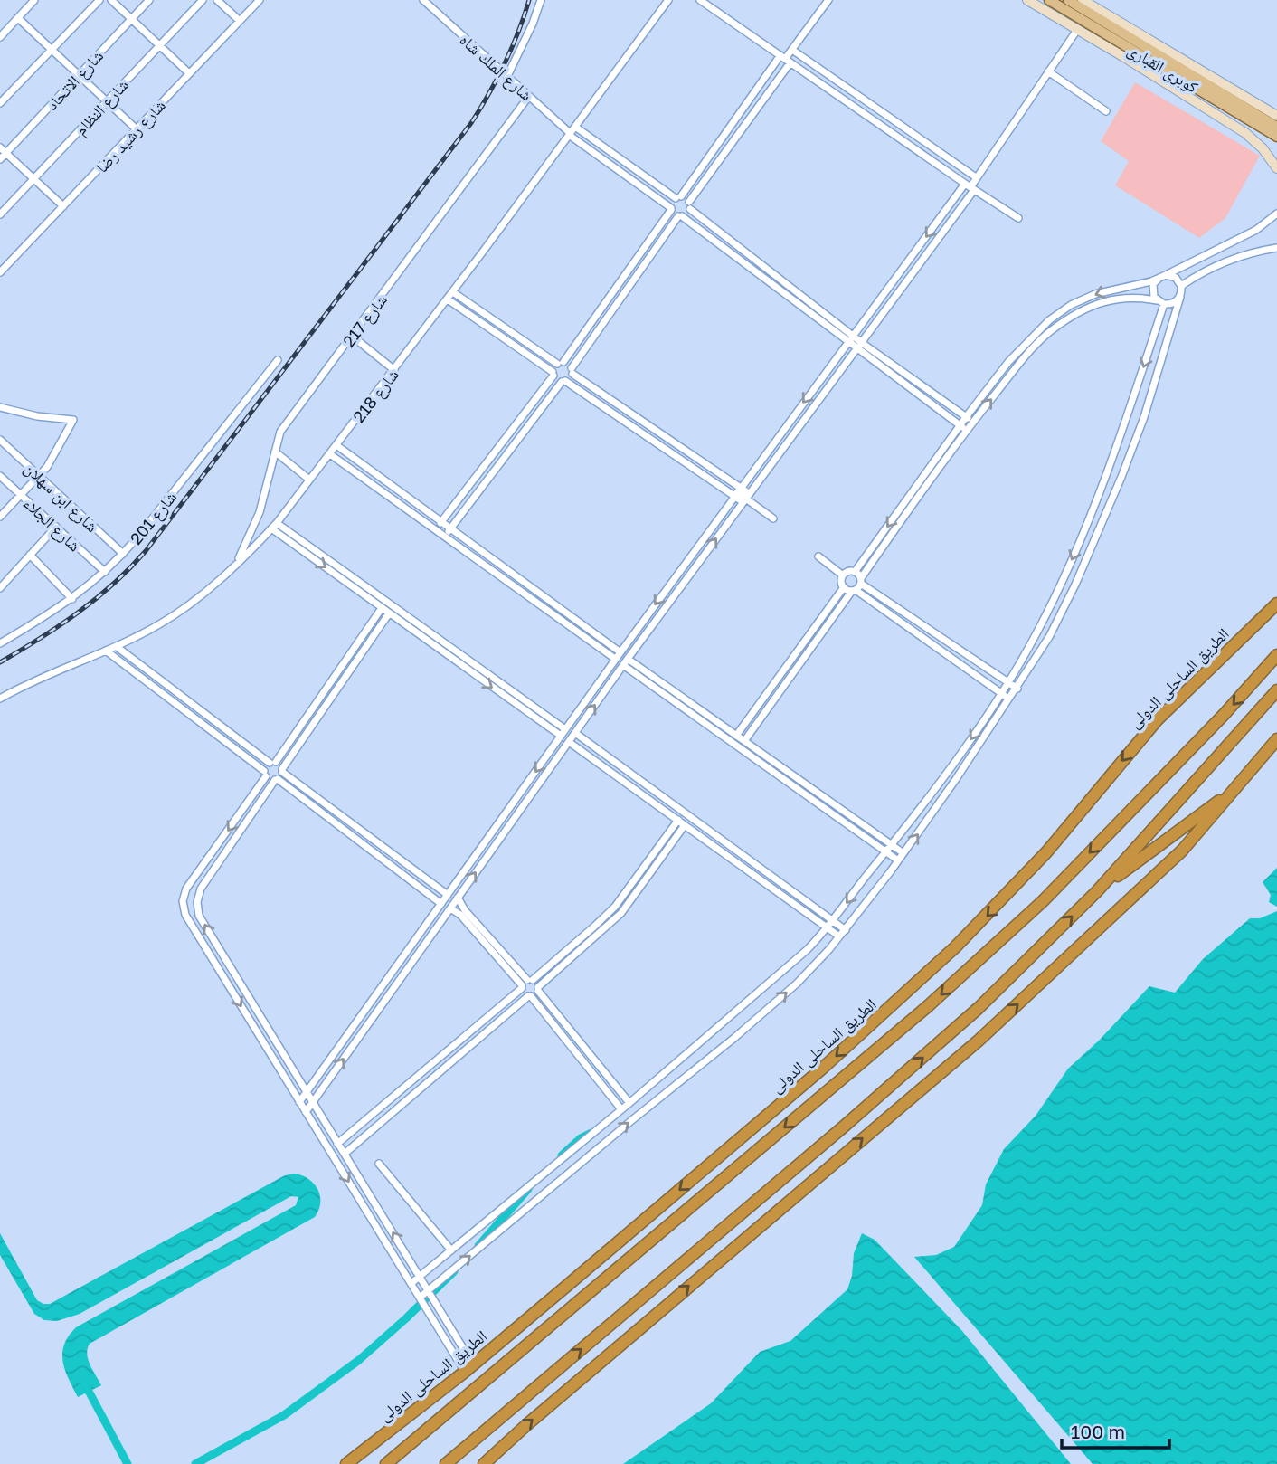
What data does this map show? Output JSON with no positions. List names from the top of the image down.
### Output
{
  "streets": {
    "highway": ["الطريق الساحلى الدولى"],
    "main road": ["كوبرى القبارى"],
    "street": [
      "شارع الملك شاه",
      "شارع الاتحاد",
      "شارع النظام",
      "شارع رشيد رضا",
      "شارع 217",
      "شارع 218",
      "شارع ابن سهلان",
      "شارع 201",
      "شارع الجلاء"
    ]
  },
  "crossings": [
    ["شارع الملك شاه", "شارع 217"],
    ["شارع الملك شاه", "شارع 218"],
    ["شارع 217", "شارع 218"],
    ["شارع ابن سهلان", "شارع 201"],
    ["شارع 201", "شارع الجلاء"]
  ],
  "scale_bar": "100 m"
}
